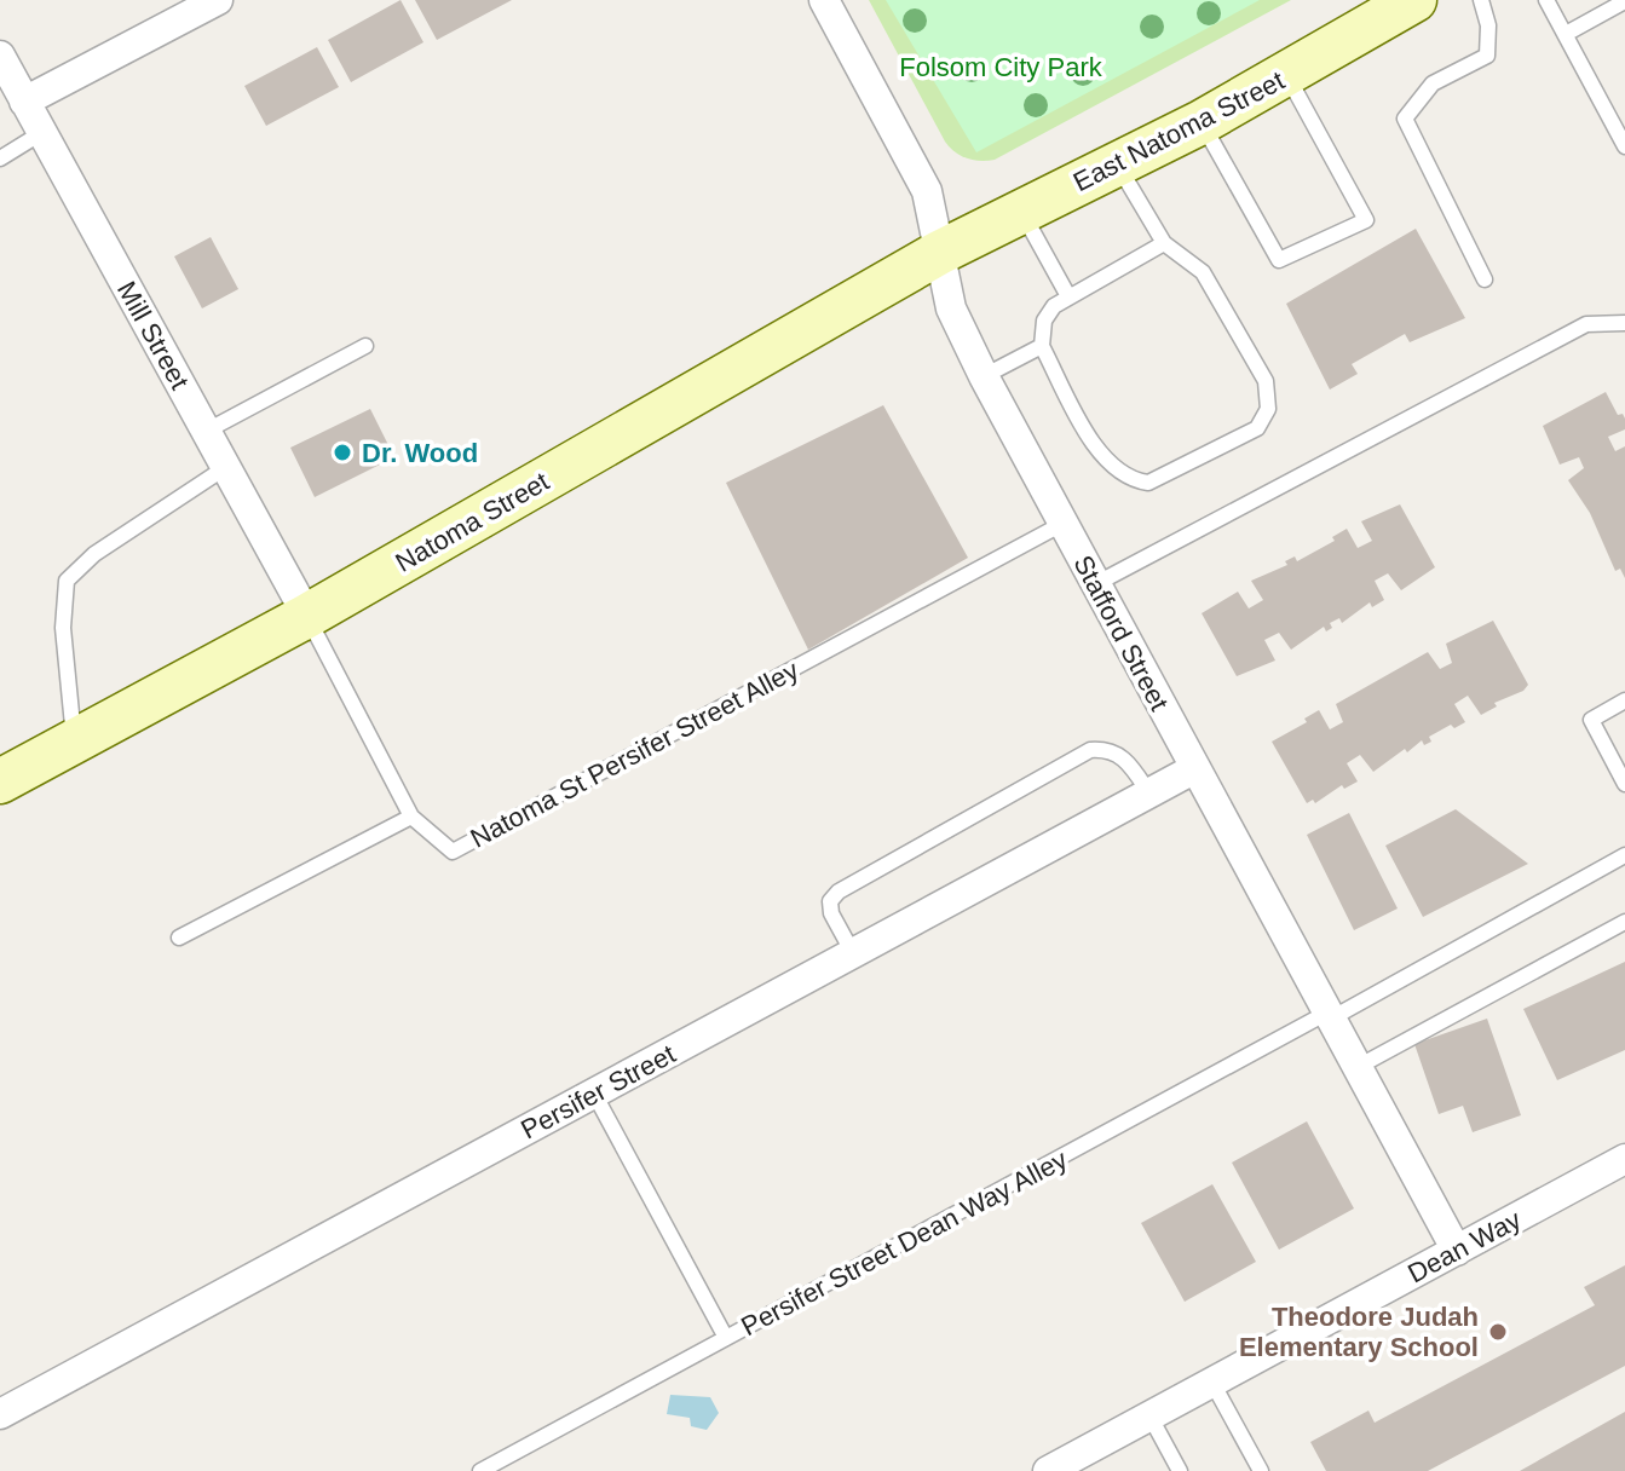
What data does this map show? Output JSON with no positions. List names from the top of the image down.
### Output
{
  "streets": {
    "main road": ["East Natoma Street", "Natoma Street"],
    "street": [
      "Mill Street",
      "Stafford Street",
      "Persifer Street",
      "Dean Way"
    ],
    "lane": ["Natoma St Persifer Street Alley", "Persifer Street Dean Way Alley"]
  },
  "crossings": [
    ["East Natoma Street", "Natoma Street"],
    ["East Natoma Street", "Stafford Street"],
    ["Mill Street", "Natoma Street"],
    ["Mill Street", "Natoma St Persifer Street Alley"],
    ["Natoma Street", "Stafford Street"],
    ["Natoma Street", "Natoma St Persifer Street Alley"],
    ["Stafford Street", "Natoma St Persifer Street Alley"],
    ["Stafford Street", "Persifer Street"],
    ["Stafford Street", "Persifer Street Dean Way Alley"],
    ["Stafford Street", "Dean Way"]
  ],
  "parks": ["Folsom City Park"],
  "places": ["Dr. Wood", "Theodore Judah Elementary School"]
}
